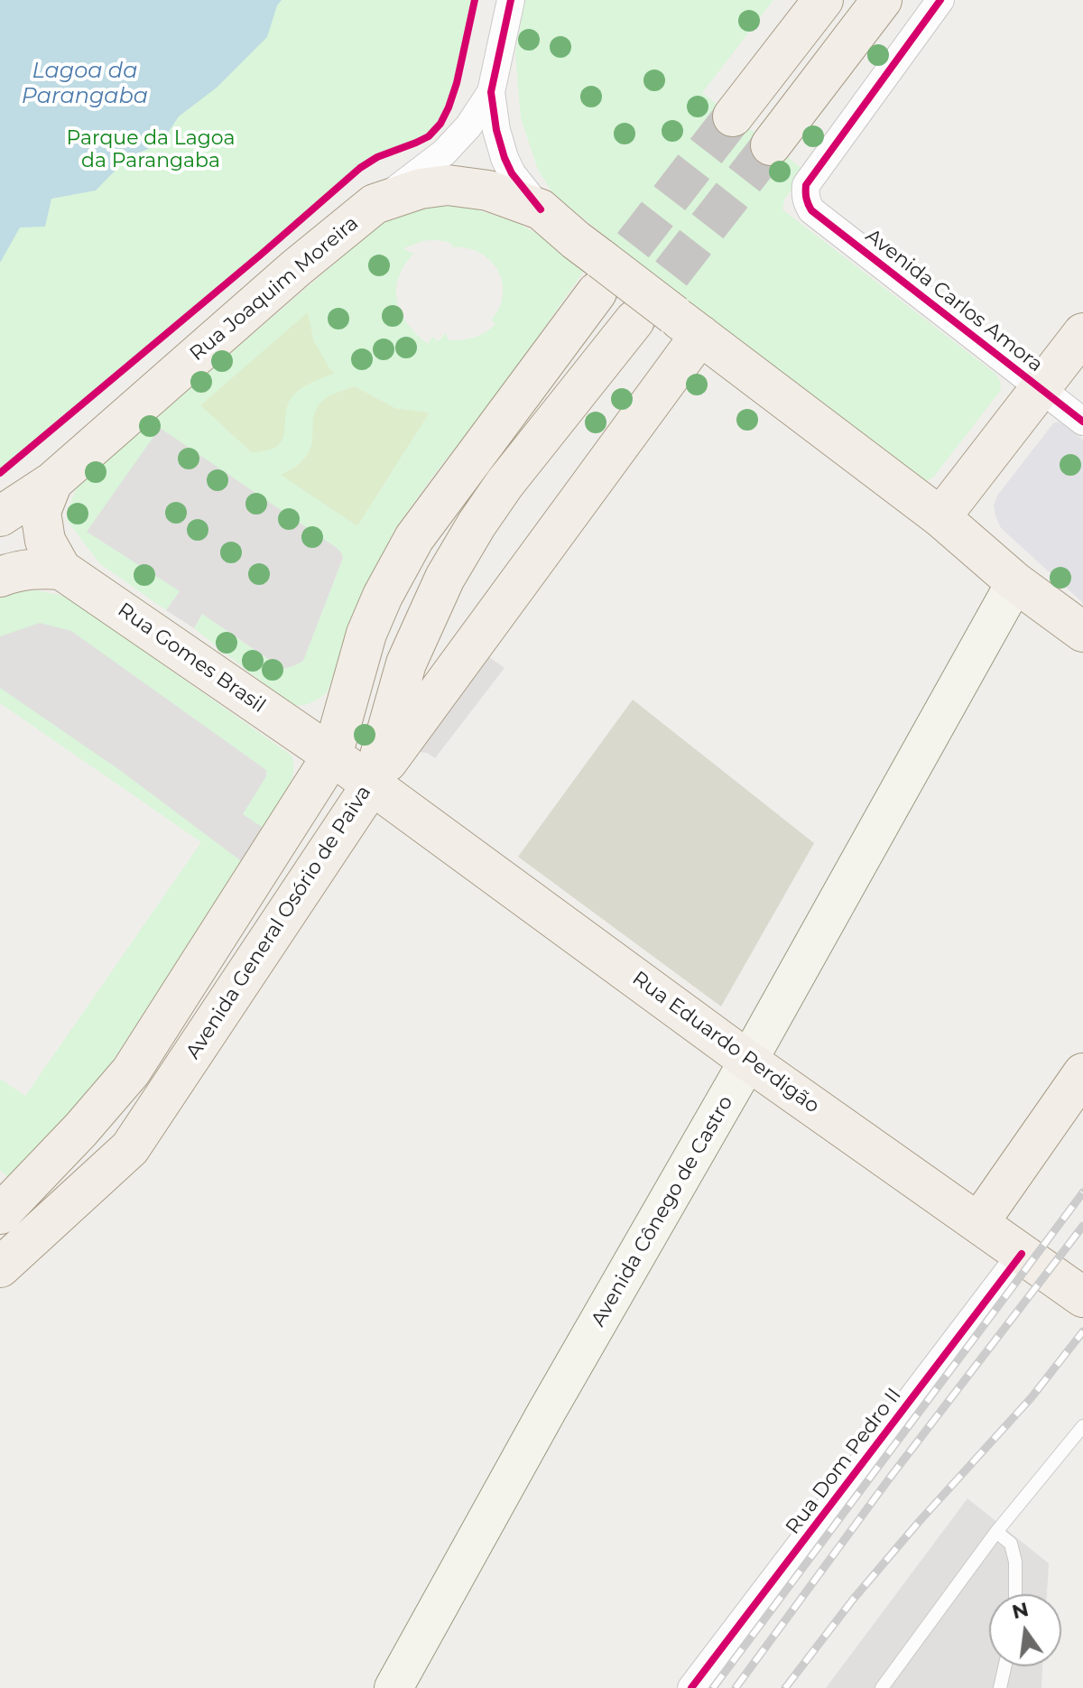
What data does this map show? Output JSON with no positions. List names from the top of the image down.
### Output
{
  "streets": {
    "main road": [
      "Rua Joaquim Moreira",
      "Rua Gomes Brasil",
      "Avenida General Osório de Paiva",
      "Rua Eduardo Perdigão",
      "Avenida Cônego de Castro"
    ],
    "street": ["Avenida Carlos Amora", "Rua Dom Pedro II"]
  },
  "crossings": [
    ["Rua Gomes Brasil", "Avenida General Osório de Paiva"],
    ["Rua Gomes Brasil", "Rua Eduardo Perdigão"],
    ["Avenida General Osório de Paiva", "Rua Eduardo Perdigão"],
    ["Rua Eduardo Perdigão", "Avenida Cônego de Castro"],
    ["Rua Eduardo Perdigão", "Rua Dom Pedro II"]
  ],
  "water": ["Lagoa da Parangaba"],
  "parks": ["Parque da Lagoa da Parangaba"],
  "north": "top"
}
